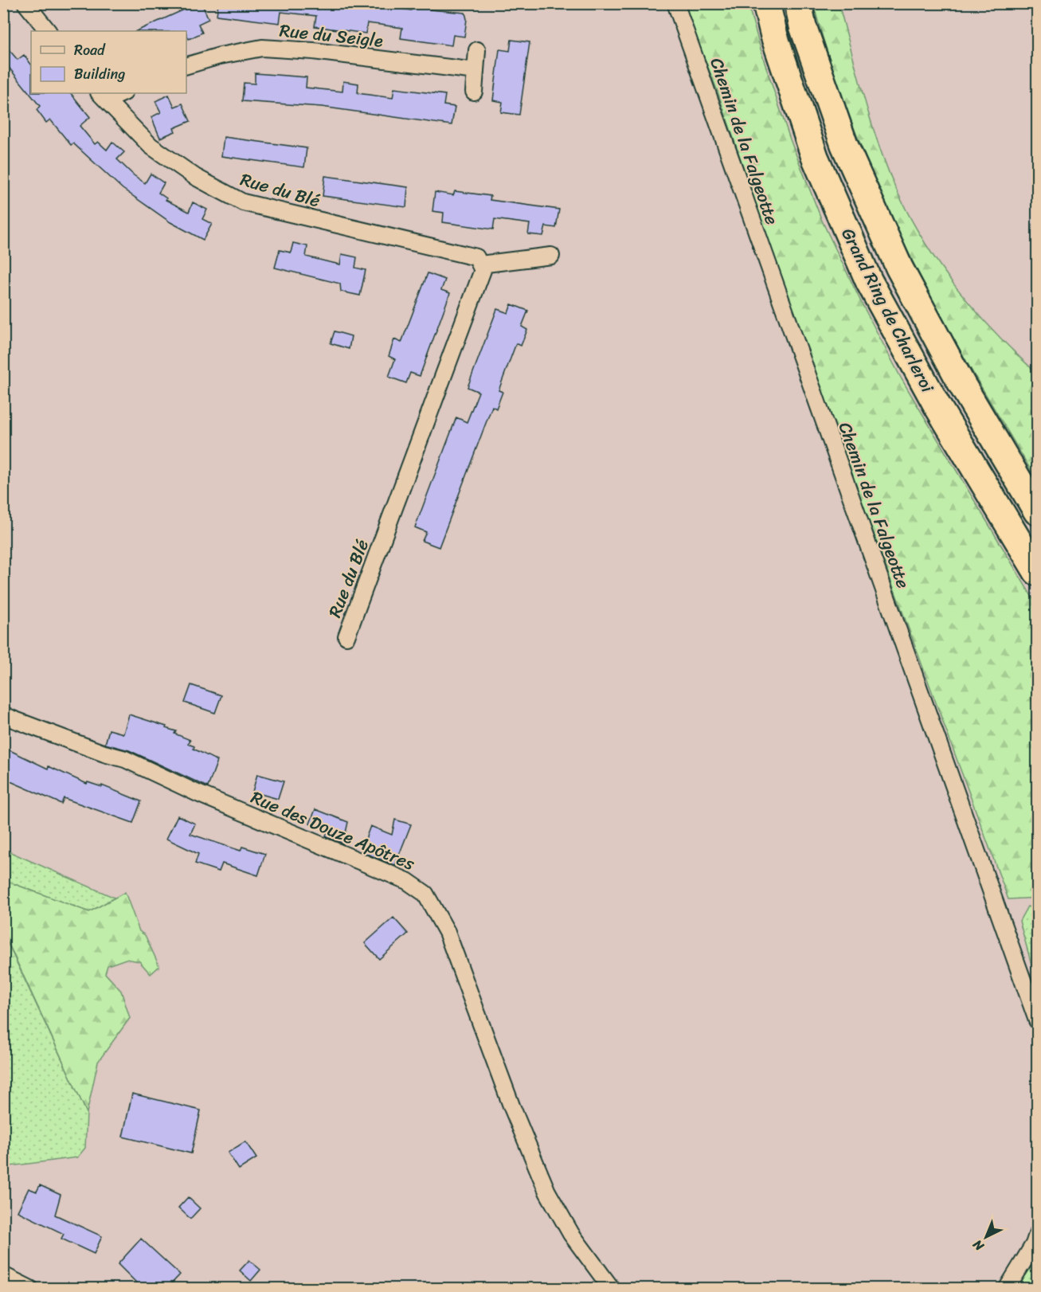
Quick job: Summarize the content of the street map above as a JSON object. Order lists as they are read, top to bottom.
{
  "streets": {
    "highway": ["Grand Ring de Charleroi"],
    "street": [
      "Rue du Seigle",
      "Chemin de la Falgeotte",
      "Rue du Blé",
      "Rue des Douze Apôtres"
    ]
  },
  "legend": ["Road", "Building"],
  "north": "bottom left"
}
